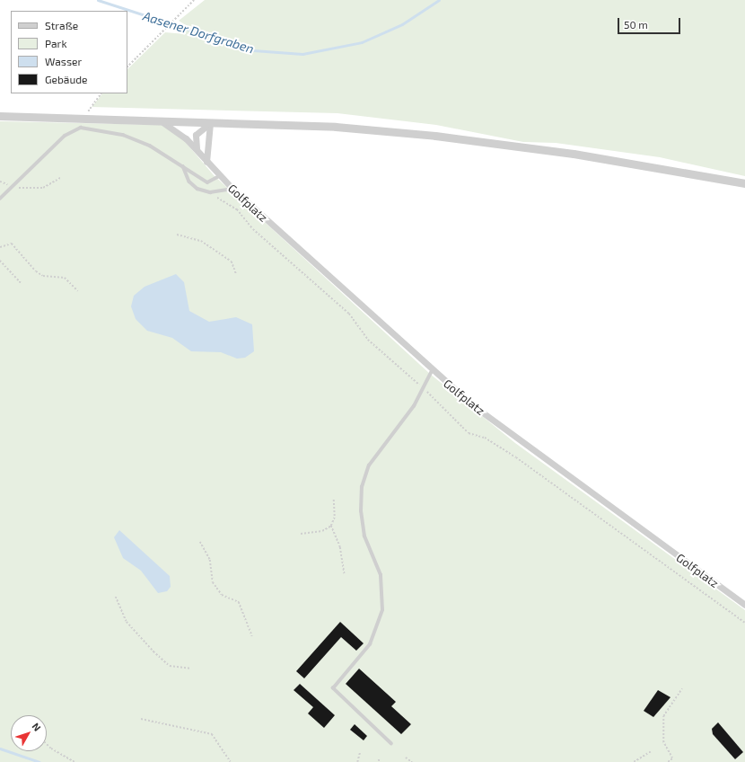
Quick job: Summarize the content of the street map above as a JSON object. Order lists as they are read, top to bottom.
{
  "streets": {
    "street": ["Golfplatz"]
  },
  "water": ["Aasener Dorfgraben"],
  "legend": [
    "Straße",
    "Park",
    "Wasser",
    "Gebäude"
  ],
  "scale_bar": "50 m",
  "north": "top right"
}
